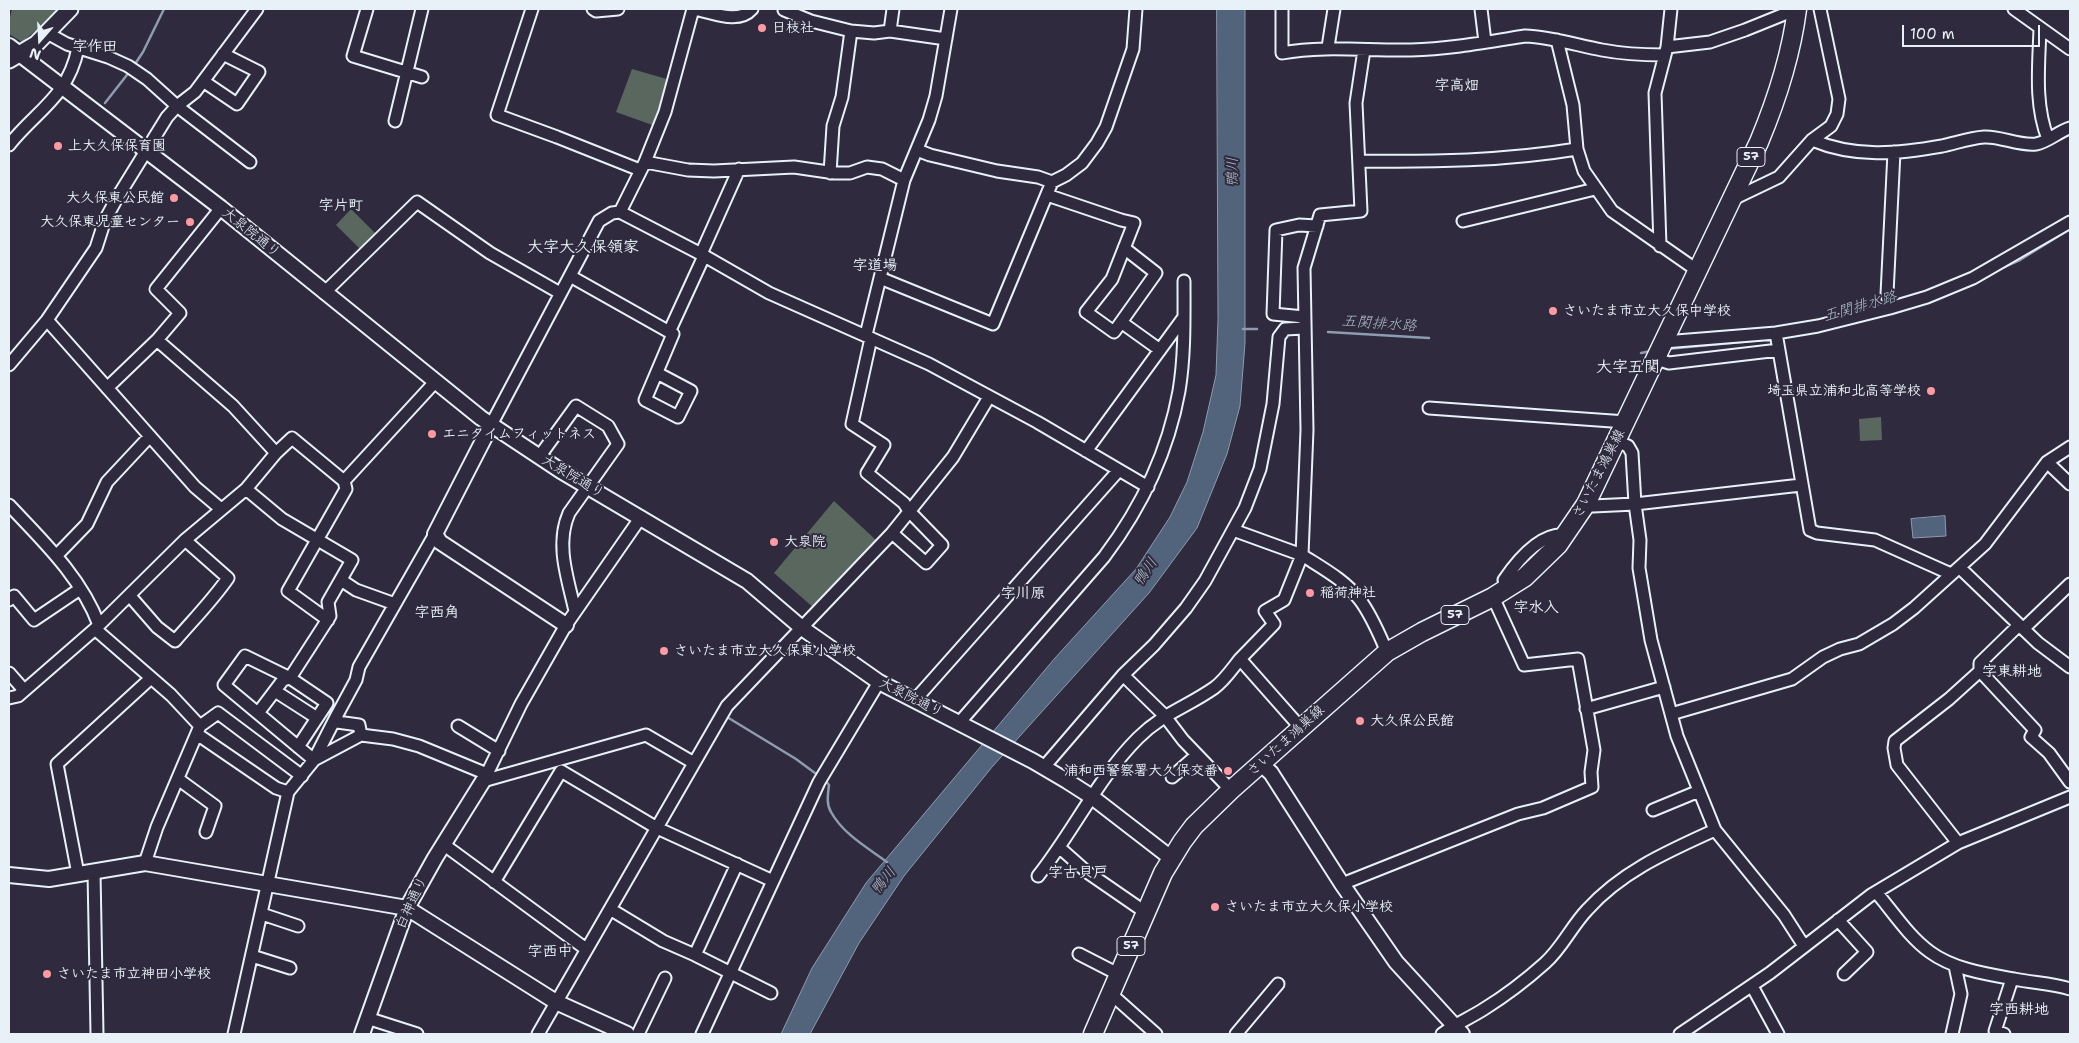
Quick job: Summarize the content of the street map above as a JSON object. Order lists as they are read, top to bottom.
{
  "streets": {
    "main road": ["57", "さいたま鴻巣線"],
    "street": ["大泉院通り", "白神通り"]
  },
  "crossings": [
    ["大泉院通り", "さいたま鴻巣線"]
  ],
  "districts": [
    "字作田",
    "字高畑",
    "字片町",
    "大字大久保領家",
    "字道場",
    "大字五関",
    "字川原",
    "字水入",
    "字西角",
    "字東耕地",
    "字古貝戸",
    "字西中",
    "字西耕地"
  ],
  "water": ["鴨川", "五関排水路"],
  "places": [
    "日枝社",
    "上大久保保育園",
    "大久保東公民館",
    "大久保東児童センター",
    "さいたま市立大久保中学校",
    "埼玉県立浦和北高等学校",
    "エニタイムフィットネス",
    "大泉院",
    "稲荷神社",
    "さいたま市立大久保東小学校",
    "大久保公民館",
    "浦和西警察署大久保交番",
    "さいたま市立大久保小学校",
    "さいたま市立神田小学校"
  ],
  "scale_bar": "100 m",
  "north": "bottom"
}
